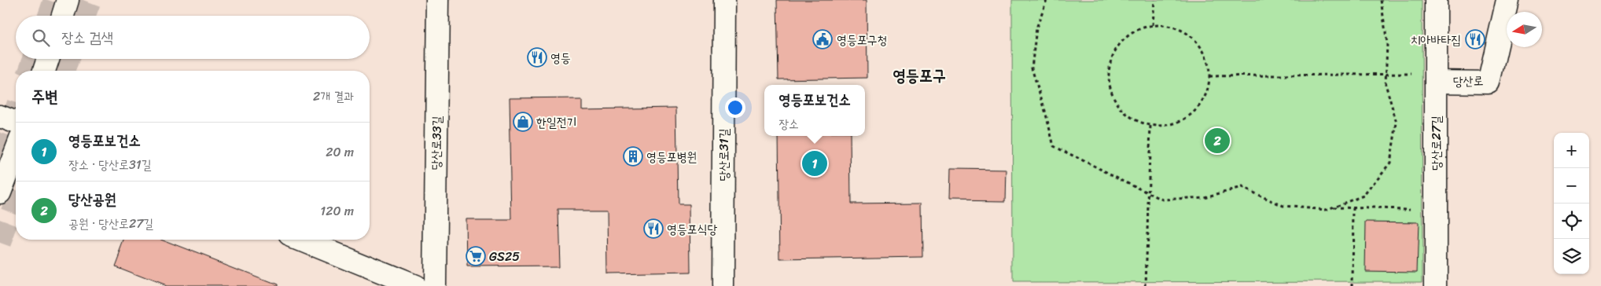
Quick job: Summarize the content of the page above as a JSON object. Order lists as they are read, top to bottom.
{
  "streets": {
    "street": [
      "당산로",
      "당산로33길",
      "당산로27길",
      "당산로31길"
    ]
  },
  "crossings": [
    ["당산로", "당산로27길"]
  ],
  "districts": ["영등포구"],
  "places": {
    "public building": ["영등포구청"],
    "restaurant": ["치아바타집", "영등", "영등포식당"],
    "shop": ["한일전기"],
    "building": ["영등포병원"],
    "supermarket": ["GS25"]
  },
  "north": "left",
  "page": {
    "search": "장소 검색",
    "heading": ["주변", "2개 결과"],
    "popup": ["영등포보건소", "장소"],
    "list": [
      {
        "mark": "1",
        "name": "영등포보건소",
        "note": "장소 · 당산로31길",
        "value": "20 m"
      },
      {
        "mark": "2",
        "name": "당산공원",
        "note": "공원 · 당산로27길",
        "value": "120 m"
      }
    ],
    "pins": ["2", "1"],
    "map_buttons": ["+", "−"]
  }
}
